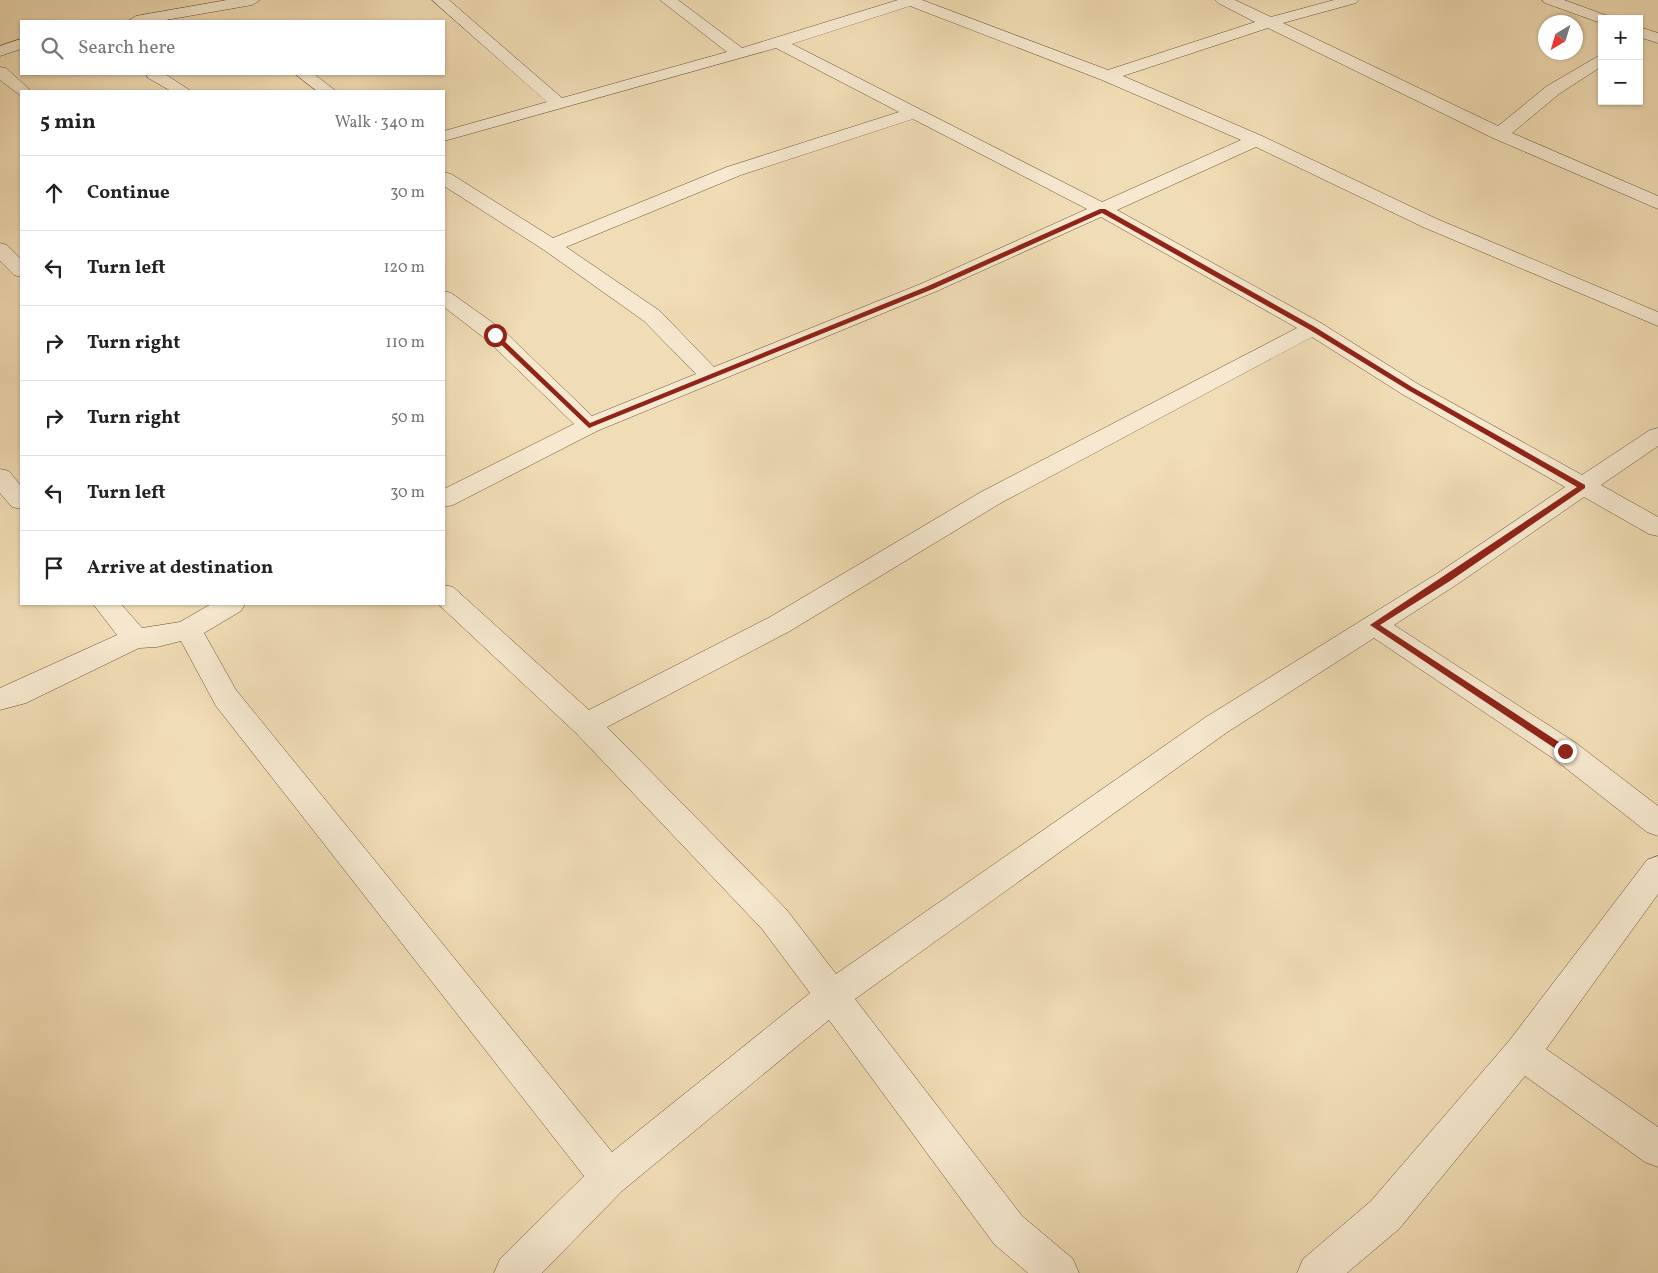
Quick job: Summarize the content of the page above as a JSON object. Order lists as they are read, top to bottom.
{
  "north": "bottom left",
  "page": {
    "map_buttons": ["+", "−"],
    "search": "Search here",
    "heading": ["5 min", "Walk · 340 m"],
    "list": [
      ["Continue", "30 m"],
      ["Turn left", "120 m"],
      ["Turn right", "110 m"],
      ["Turn right", "50 m"],
      ["Turn left", "30 m"],
      "Arrive at destination"
    ]
  }
}
